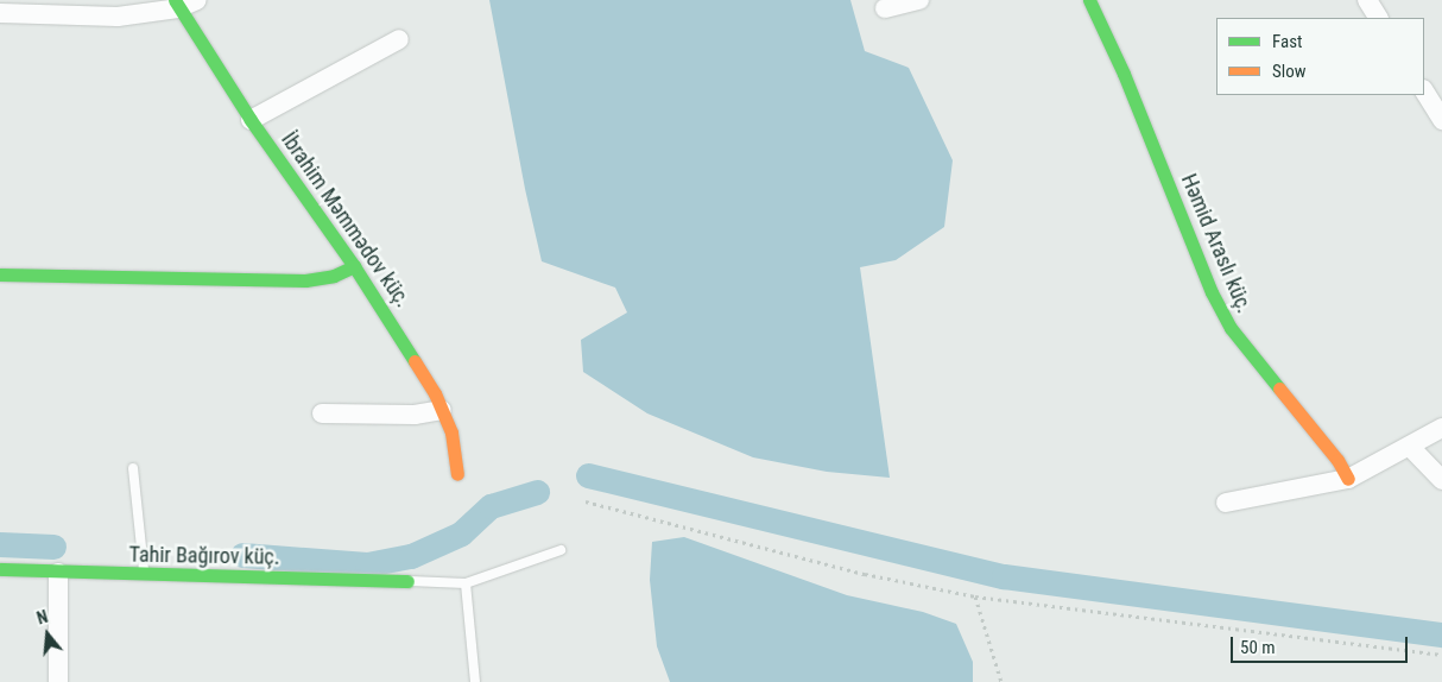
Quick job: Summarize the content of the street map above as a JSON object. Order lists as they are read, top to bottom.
{
  "streets": {
    "street": ["İbrahim Məmmədov küç.", "Həmid Araslı küç.", "Tahir Bağırov küç."]
  },
  "legend": ["Fast", "Slow"],
  "scale_bar": "50 m",
  "north": "top"
}
